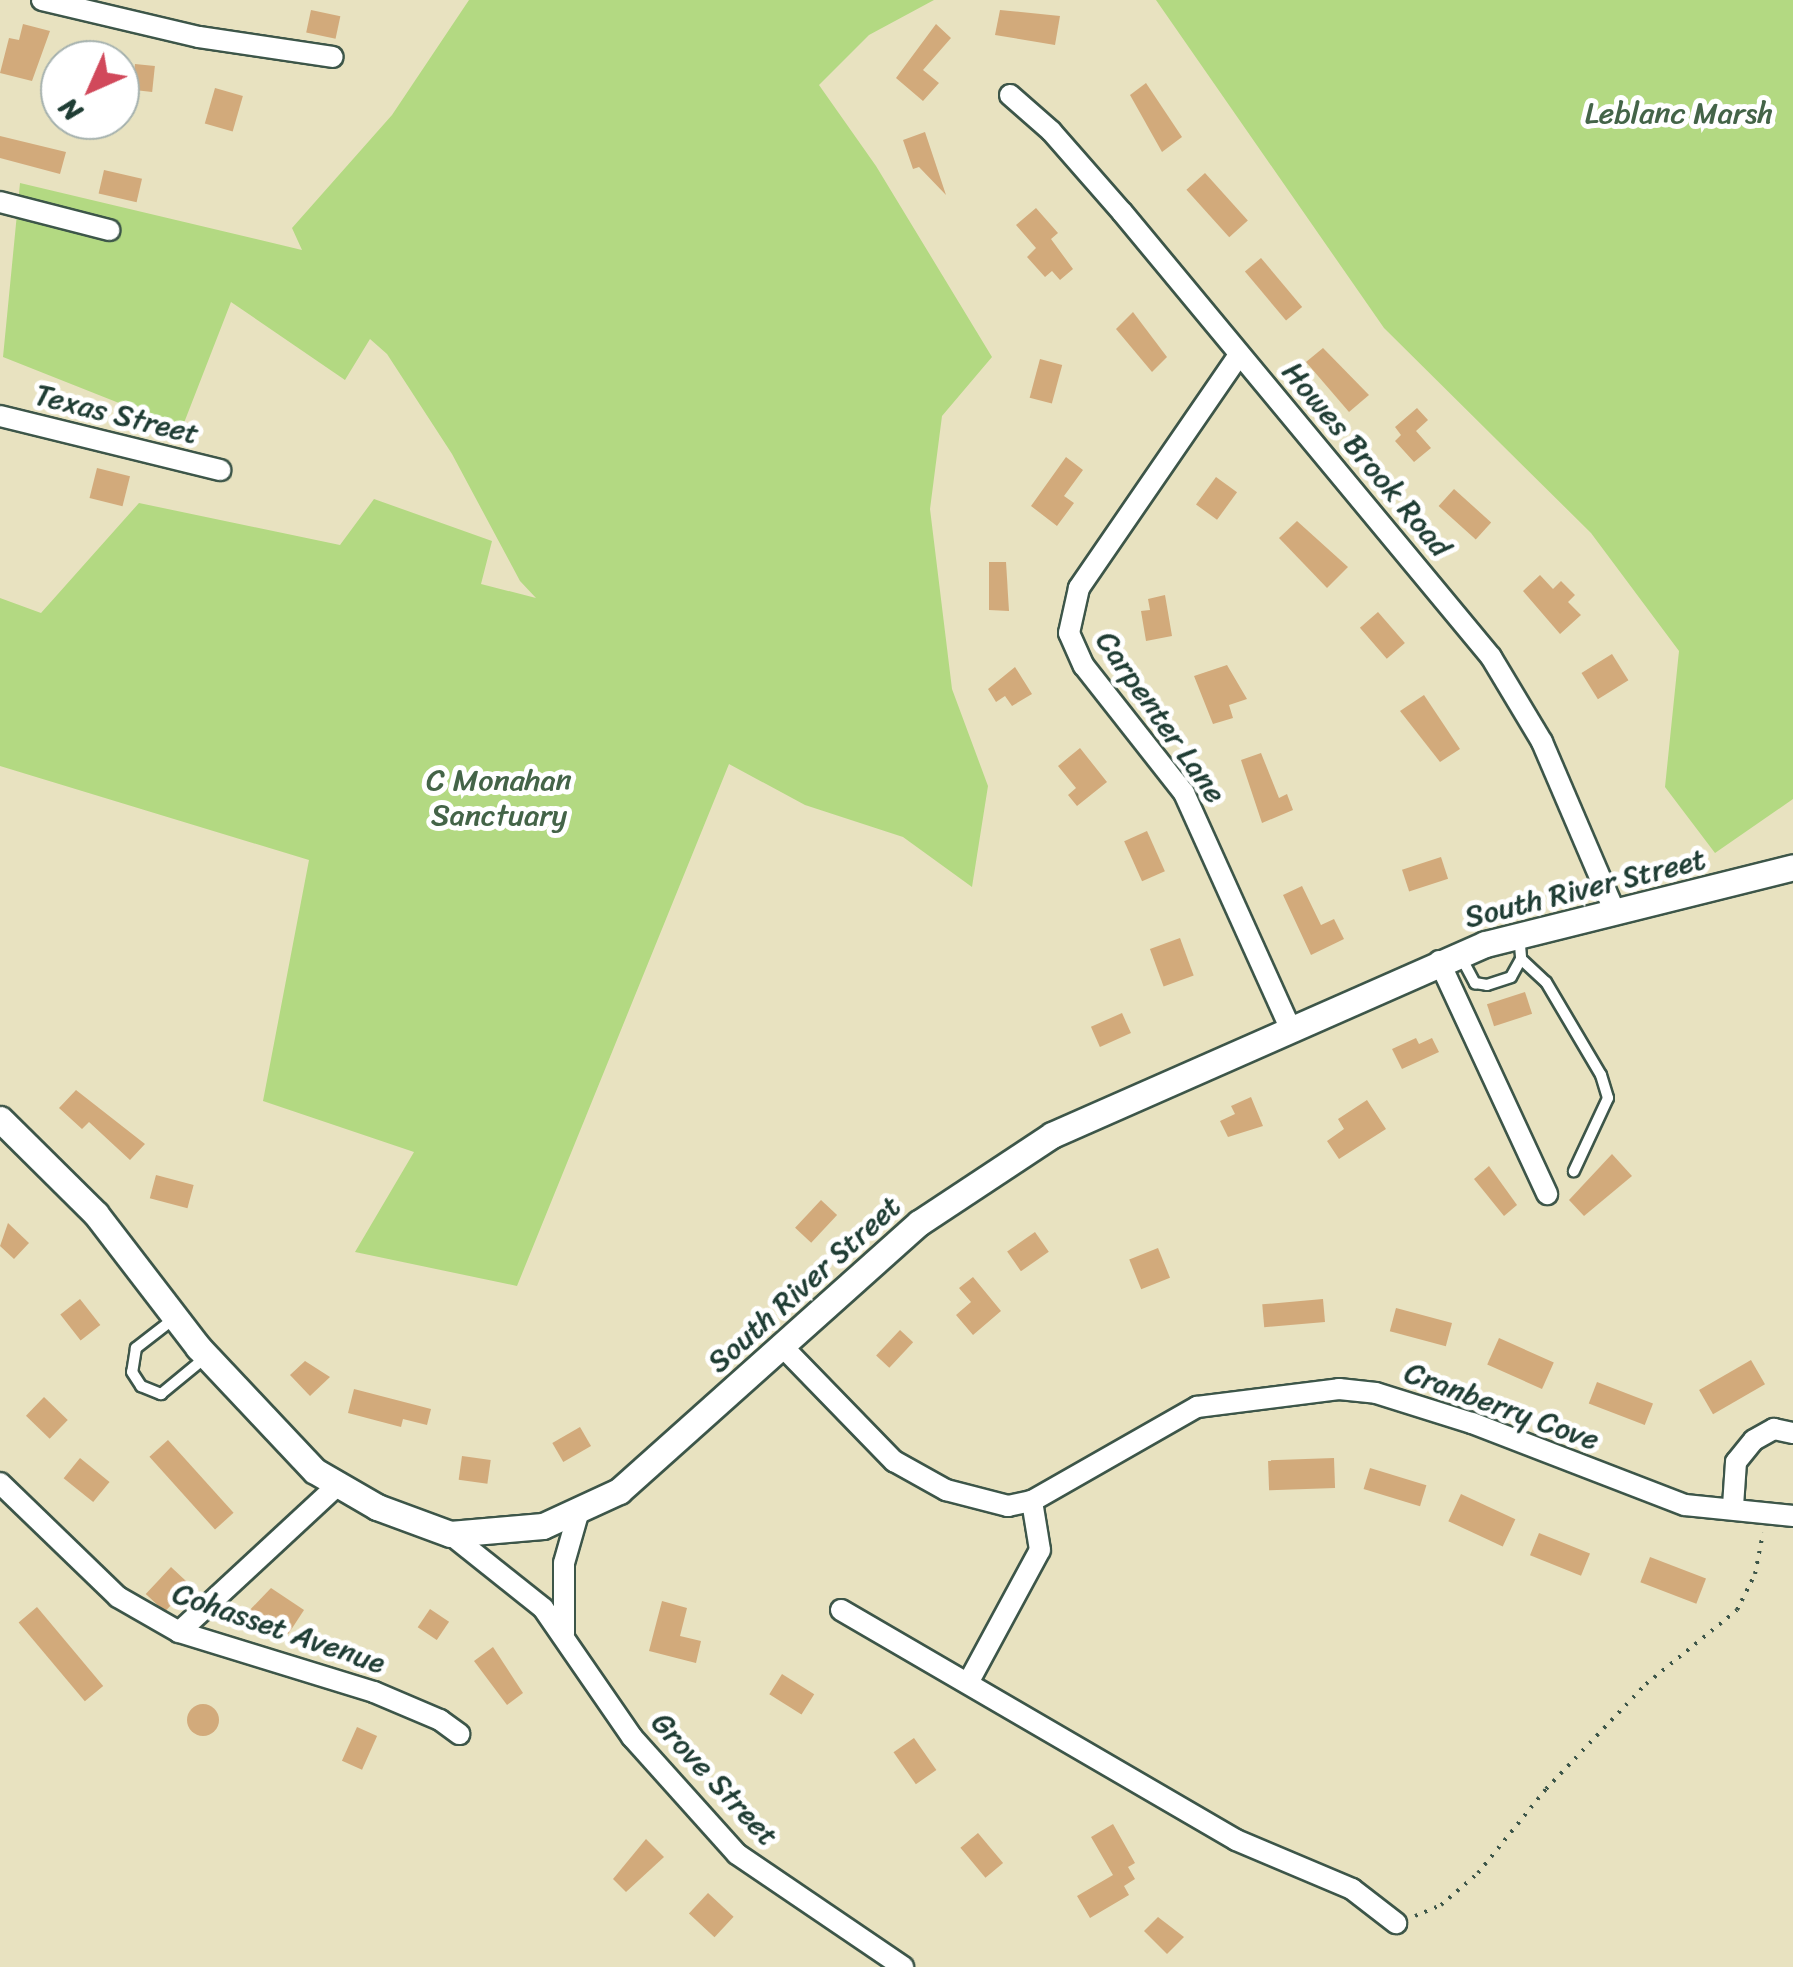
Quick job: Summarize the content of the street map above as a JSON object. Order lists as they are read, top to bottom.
{
  "streets": {
    "street": [
      "Texas Street",
      "Howes Brook Road",
      "Carpenter Lane",
      "South River Street",
      "Cranberry Cove",
      "Cohasset Avenue",
      "Grove Street"
    ]
  },
  "crossings": [
    ["Howes Brook Road", "Carpenter Lane"],
    ["Howes Brook Road", "South River Street"],
    ["Carpenter Lane", "South River Street"],
    ["South River Street", "Cranberry Cove"],
    ["South River Street", "Grove Street"]
  ],
  "parks": ["Leblanc Marsh", "C Monahan Sanctuary"],
  "north": "bottom left"
}
